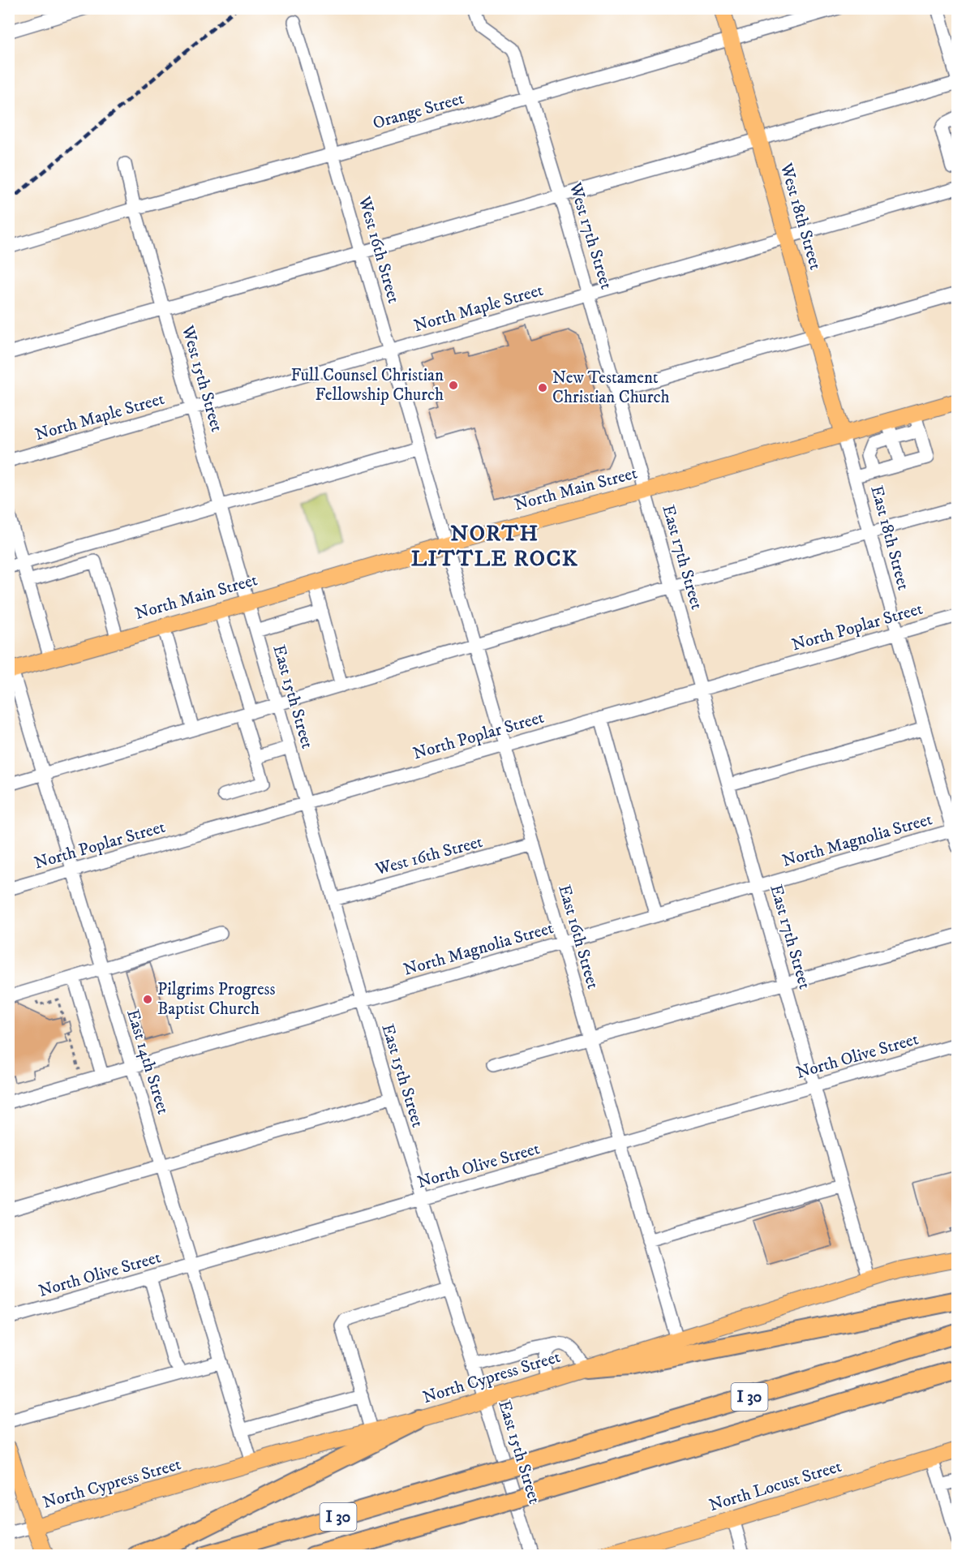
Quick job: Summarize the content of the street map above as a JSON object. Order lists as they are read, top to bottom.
{
  "streets": {
    "highway": ["I 30"],
    "main road": [
      "West 18th Street",
      "North Main Street",
      "North Cypress Street",
      "North Locust Street"
    ],
    "street": [
      "Orange Street",
      "West 17th Street",
      "West 16th Street",
      "North Maple Street",
      "West 15th Street",
      "East 18th Street",
      "East 17th Street",
      "North Poplar Street",
      "East 15th Street",
      "North Magnolia Street",
      "East 16th Street",
      "North Olive Street",
      "East 14th Street"
    ]
  },
  "crossings": [
    ["Orange Street", "West 18th Street"],
    ["Orange Street", "West 17th Street"],
    ["Orange Street", "West 16th Street"],
    ["Orange Street", "West 15th Street"],
    ["West 18th Street", "North Maple Street"],
    ["West 18th Street", "North Main Street"],
    ["West 18th Street", "East 18th Street"],
    ["West 17th Street", "North Maple Street"],
    ["West 17th Street", "North Main Street"],
    ["West 17th Street", "East 17th Street"],
    ["West 16th Street", "North Maple Street"],
    ["West 16th Street", "North Main Street"],
    ["West 16th Street", "East 15th Street"],
    ["West 16th Street", "East 16th Street"],
    ["North Maple Street", "West 15th Street"],
    ["West 15th Street", "North Main Street"],
    ["West 15th Street", "East 15th Street"],
    ["North Main Street", "East 18th Street"],
    ["North Main Street", "East 17th Street"],
    ["North Main Street", "East 15th Street"],
    ["North Main Street", "East 16th Street"],
    ["North Main Street", "East 14th Street"],
    ["East 18th Street", "North Poplar Street"],
    ["East 18th Street", "North Magnolia Street"],
    ["East 17th Street", "North Poplar Street"],
    ["East 17th Street", "North Magnolia Street"],
    ["East 17th Street", "North Olive Street"],
    ["East 17th Street", "North Cypress Street"],
    ["North Poplar Street", "East 15th Street"],
    ["North Poplar Street", "East 16th Street"],
    ["North Poplar Street", "East 14th Street"],
    ["East 15th Street", "North Magnolia Street"],
    ["East 15th Street", "North Olive Street"],
    ["East 15th Street", "North Cypress Street"],
    ["North Magnolia Street", "East 16th Street"],
    ["North Magnolia Street", "East 14th Street"],
    ["East 16th Street", "North Olive Street"],
    ["East 16th Street", "North Cypress Street"],
    ["North Olive Street", "East 14th Street"],
    ["East 14th Street", "North Cypress Street"]
  ],
  "districts": ["NORTH LITTLE ROCK"],
  "places": ["Full Counsel Christian Fellowship Church", "New Testament Christian Church", "Pilgrims Progress Baptist Church"]
}
